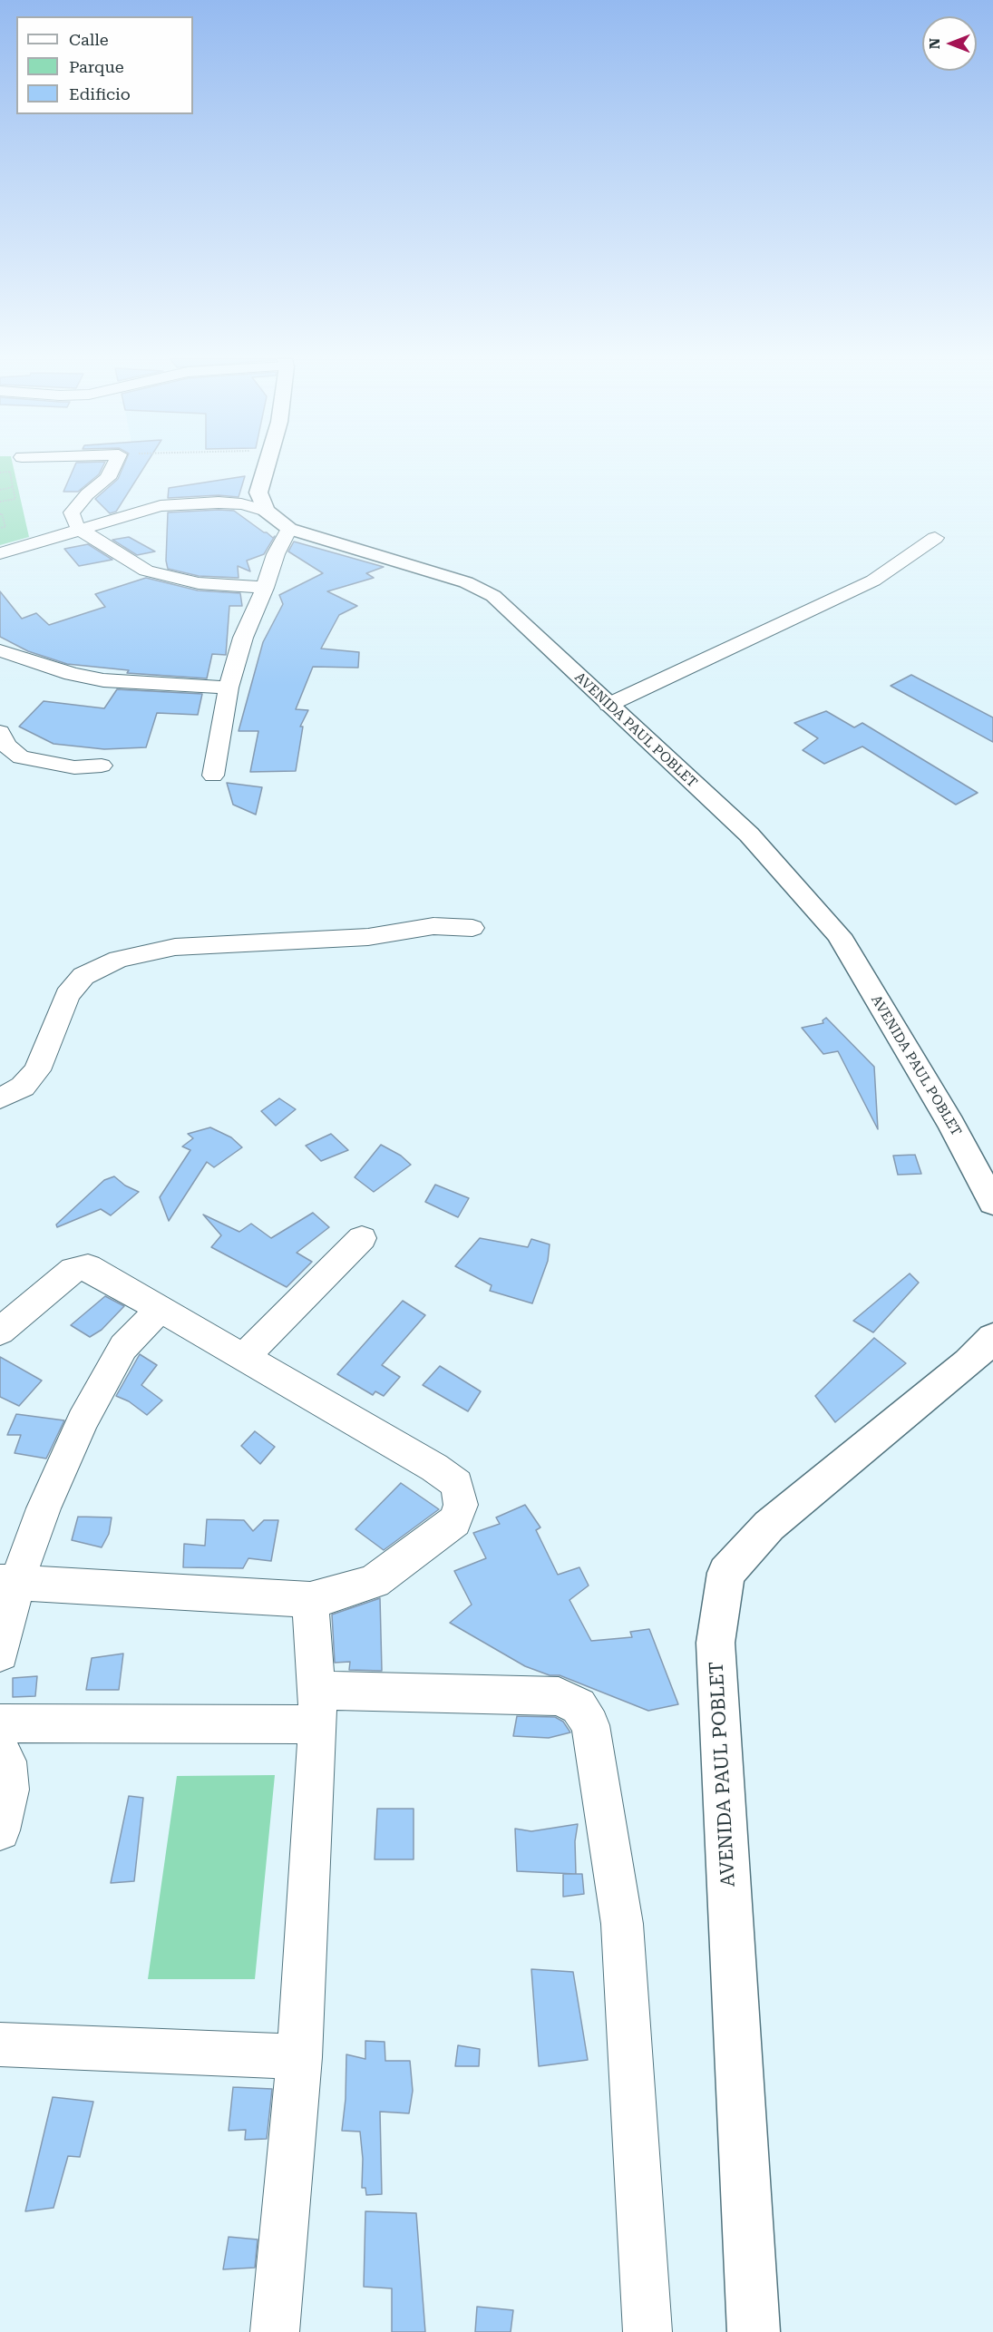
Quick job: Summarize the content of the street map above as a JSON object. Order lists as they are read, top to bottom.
{
  "streets": {
    "main road": ["AVENIDA PAUL POBLET"]
  },
  "legend": ["Calle", "Parque", "Edificio"],
  "north": "left"
}
